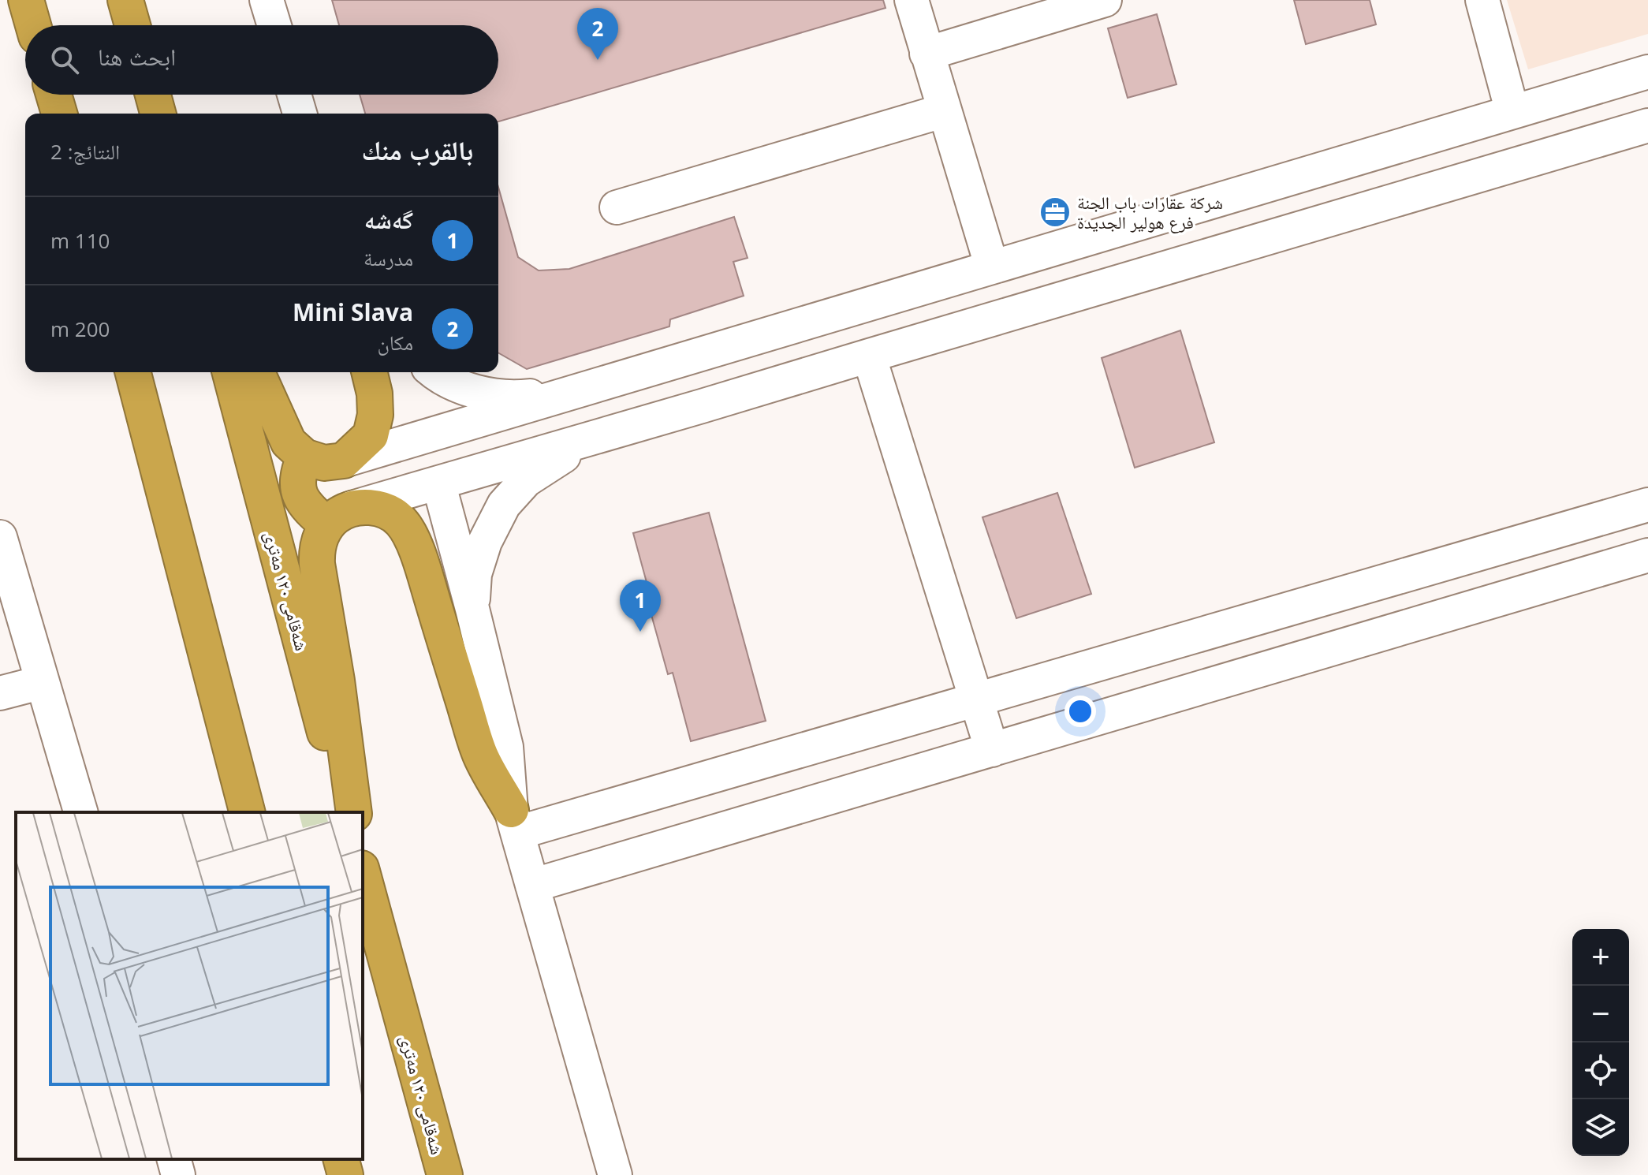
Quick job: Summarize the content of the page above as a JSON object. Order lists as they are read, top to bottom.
{
  "streets": {
    "highway": ["شەقامی ١٢٠ مەتری"]
  },
  "places": {
    "office": ["شرکة عقارات باب الجنة فرع هولیر الجدیدة"]
  },
  "page": {
    "pins": ["2", "1"],
    "search": "ابحث هنا",
    "heading": ["بالقرب منك", "النتائج: 2"],
    "list": [
      {
        "mark": "1",
        "name": "گەشە",
        "note": "مدرسة",
        "value": "110 m"
      },
      {
        "mark": "2",
        "name": "Mini Slava",
        "note": "مكان",
        "value": "200 m"
      }
    ],
    "map_buttons": ["+", "−"]
  }
}
